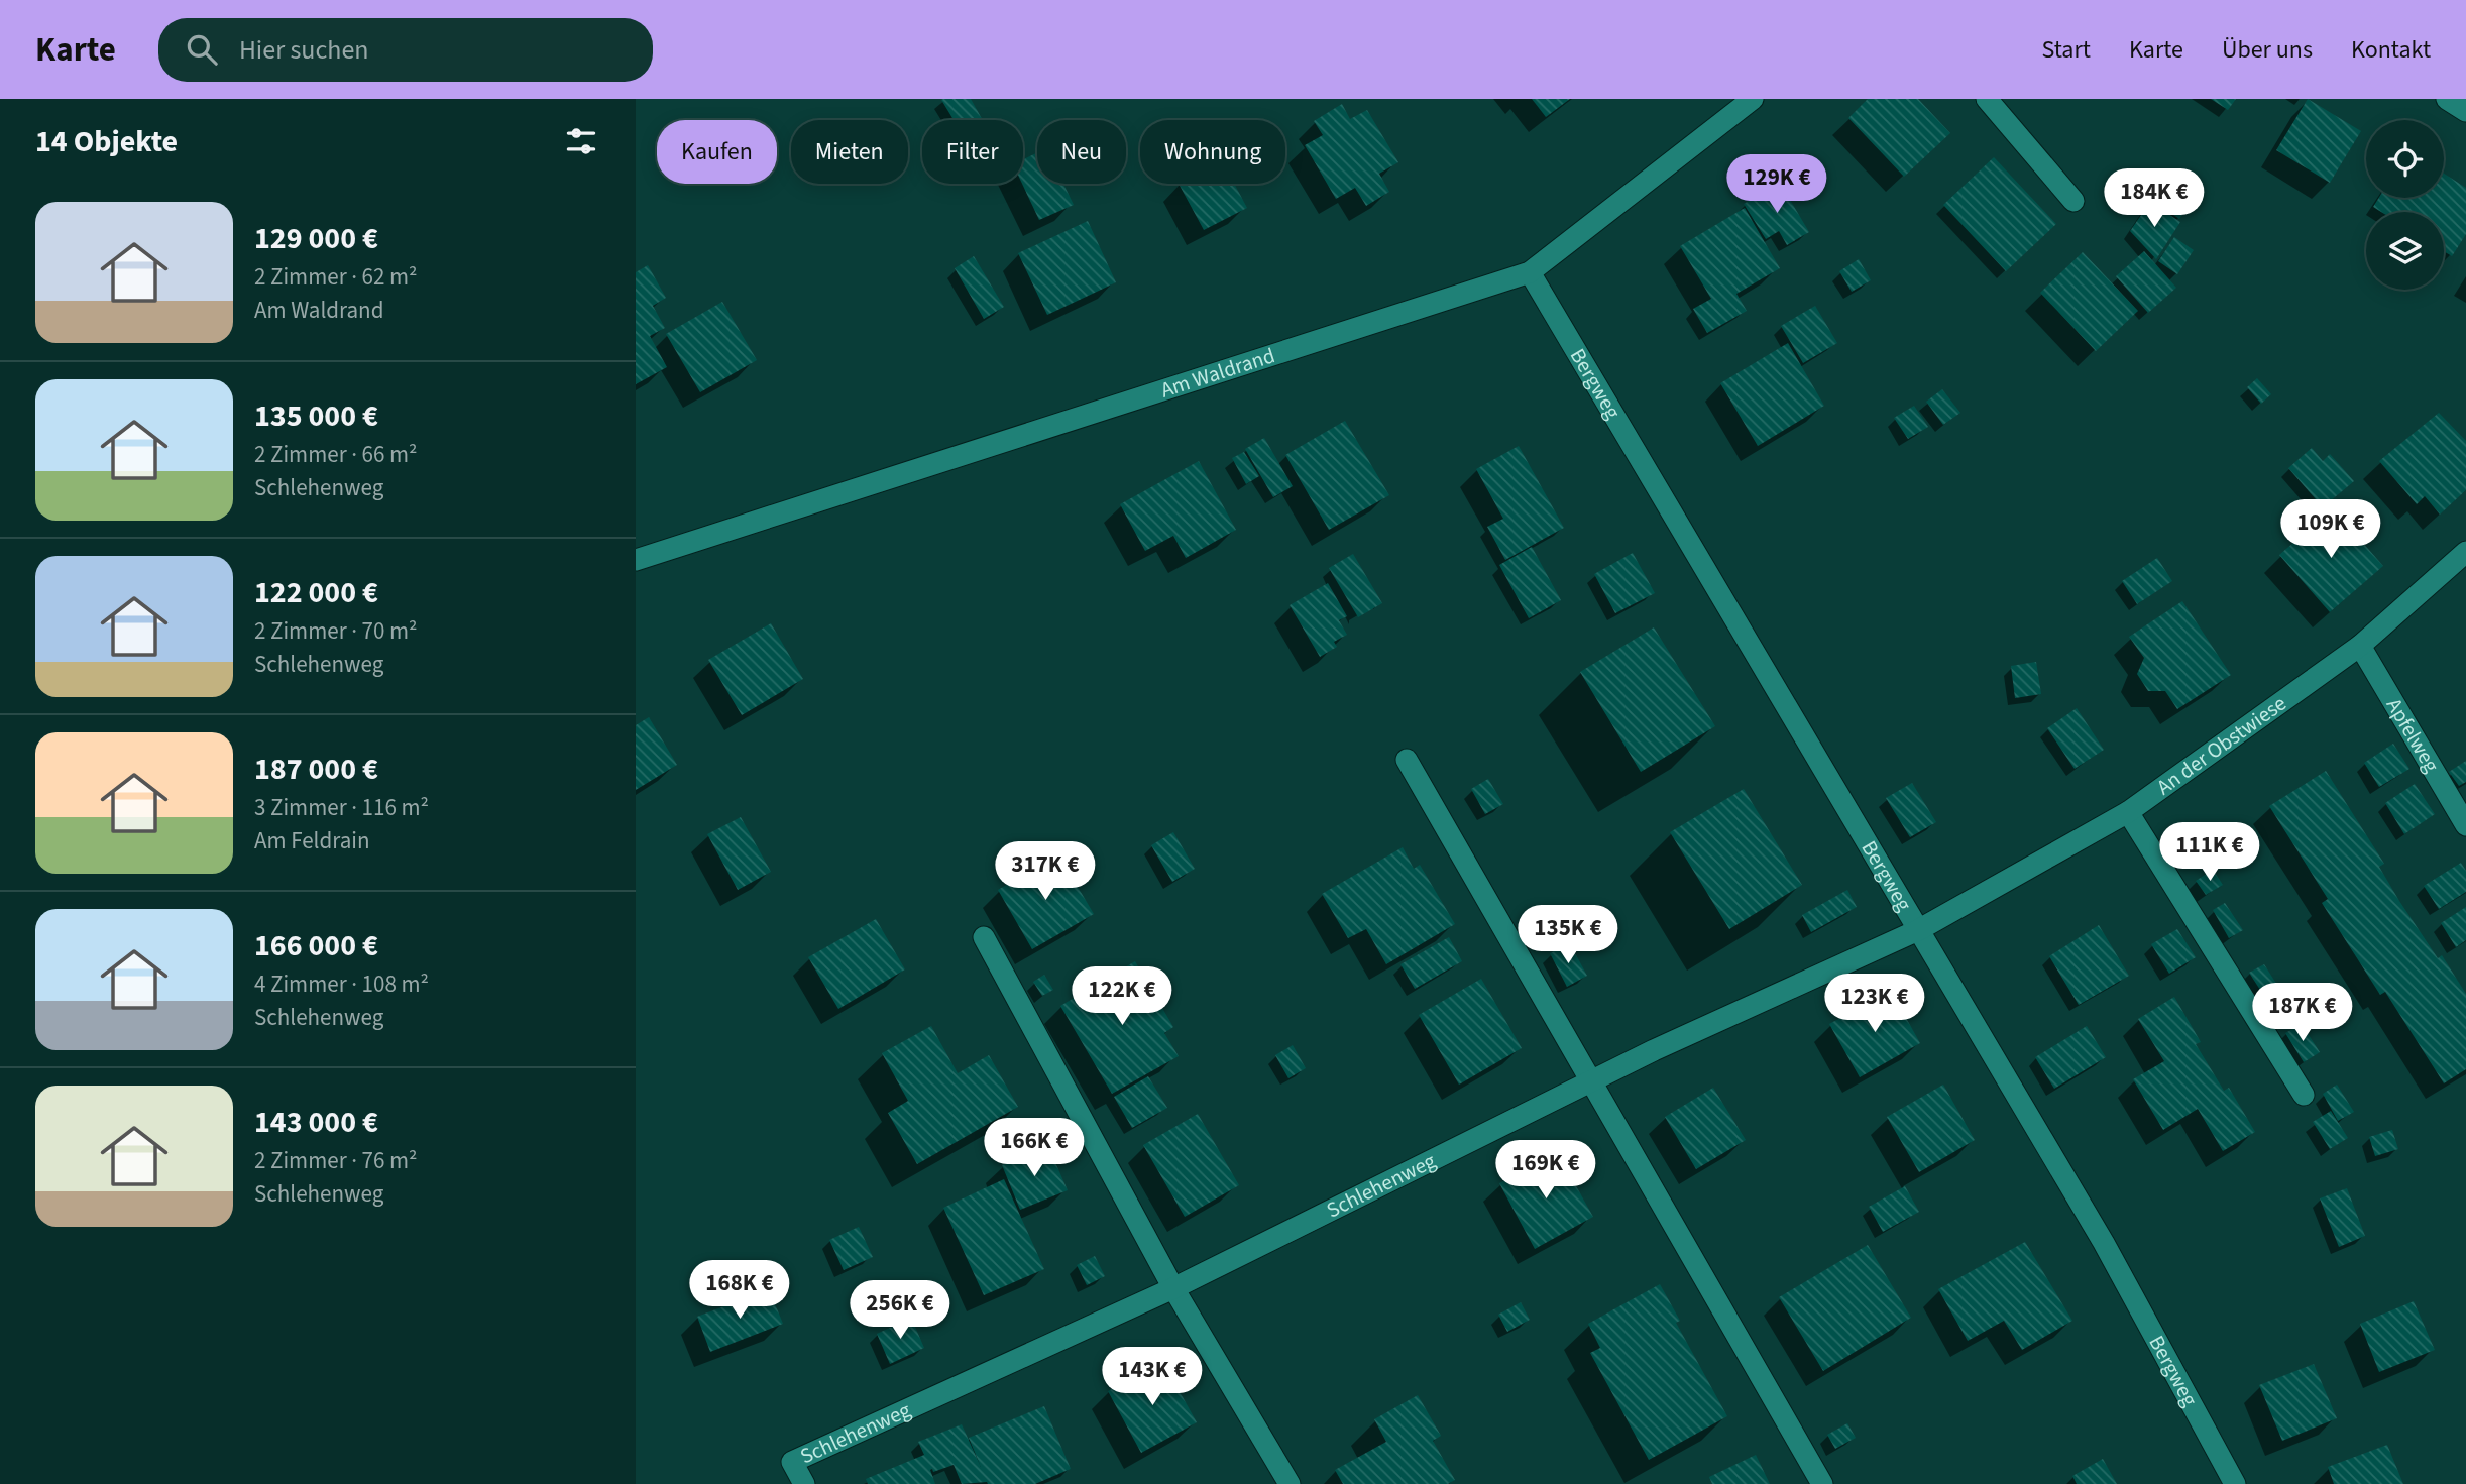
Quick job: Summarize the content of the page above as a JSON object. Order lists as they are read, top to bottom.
{
  "streets": {
    "street": [
      "Am Waldrand",
      "Bergweg",
      "Apfelweg",
      "An der Obstwiese",
      "Schlehenweg"
    ]
  },
  "crossings": [
    ["Am Waldrand", "Bergweg"],
    ["Bergweg", "An der Obstwiese"],
    ["Bergweg", "Schlehenweg"],
    ["Apfelweg", "An der Obstwiese"],
    ["An der Obstwiese", "Schlehenweg"]
  ],
  "page": {
    "header": "Karte",
    "search": "Hier suchen",
    "nav": [
      "Start",
      "Karte",
      "Über uns",
      "Kontakt"
    ],
    "heading": "14 Objekte",
    "chip": [
      "Kaufen",
      "Mieten",
      "Filter",
      "Neu",
      "Wohnung"
    ],
    "price": [
      "129K €",
      "184K €",
      "109K €",
      "111K €",
      "317K €",
      "135K €",
      "122K €",
      "123K €",
      "187K €",
      "166K €",
      "169K €",
      "168K €",
      "256K €",
      "143K €"
    ],
    "list": [
      {
        "name": "129 000 €",
        "note": "2 Zimmer · 62 m² · Am Waldrand"
      },
      {
        "name": "135 000 €",
        "note": "2 Zimmer · 66 m² · Schlehenweg"
      },
      {
        "name": "122 000 €",
        "note": "2 Zimmer · 70 m² · Schlehenweg"
      },
      {
        "name": "187 000 €",
        "note": "3 Zimmer · 116 m² · Am Feldrain"
      },
      {
        "name": "166 000 €",
        "note": "4 Zimmer · 108 m² · Schlehenweg"
      },
      {
        "name": "143 000 €",
        "note": "2 Zimmer · 76 m² · Schlehenweg"
      }
    ]
  }
}
